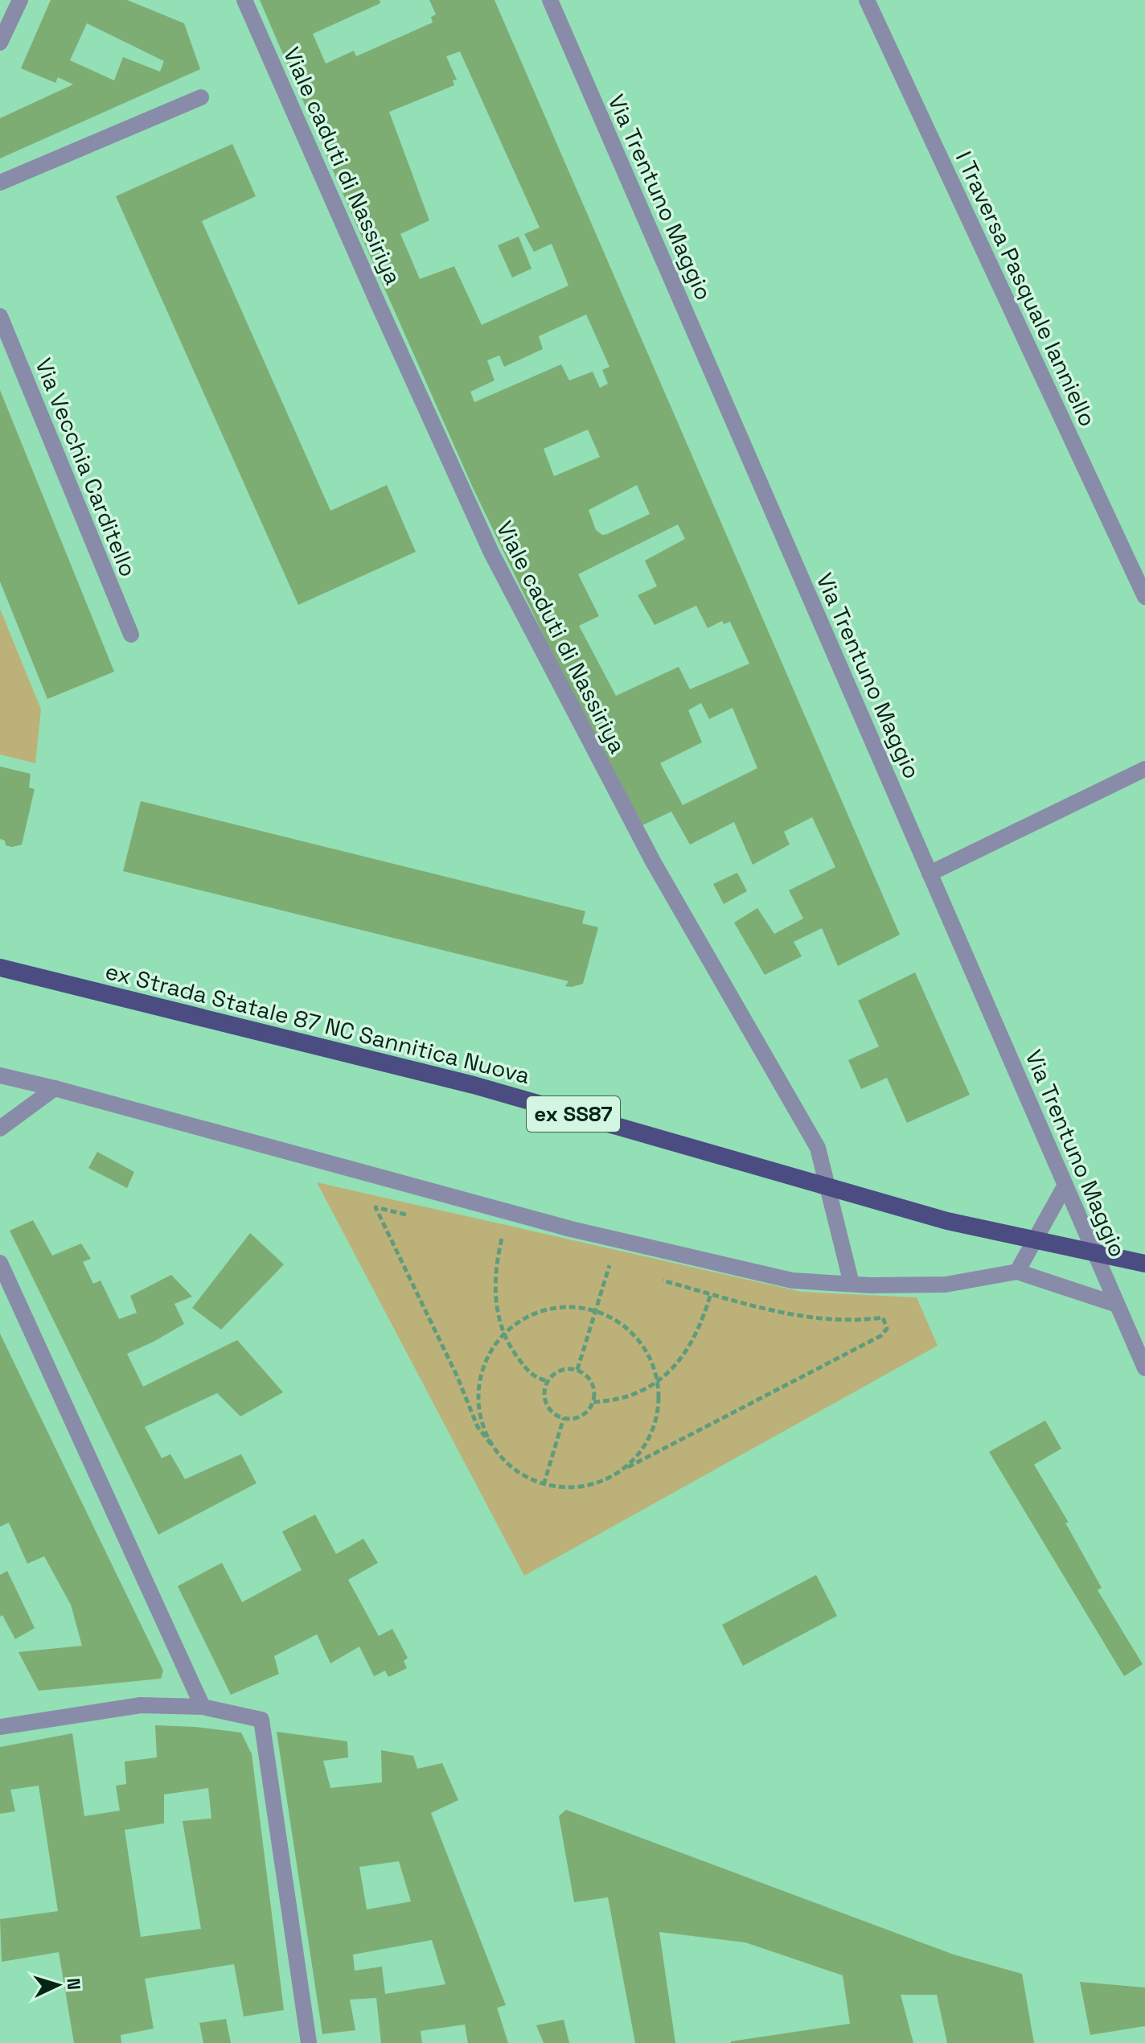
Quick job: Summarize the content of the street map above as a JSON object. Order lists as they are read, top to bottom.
{
  "streets": {
    "highway": ["ex Strada Statale 87 NC Sannitica Nuova", "ex SS87"],
    "street": [
      "Viale caduti di Nassiriya",
      "Via Trentuno Maggio",
      "I Traversa Pasquale Ianniello",
      "Via Vecchia Carditello"
    ]
  },
  "north": "right"
}
